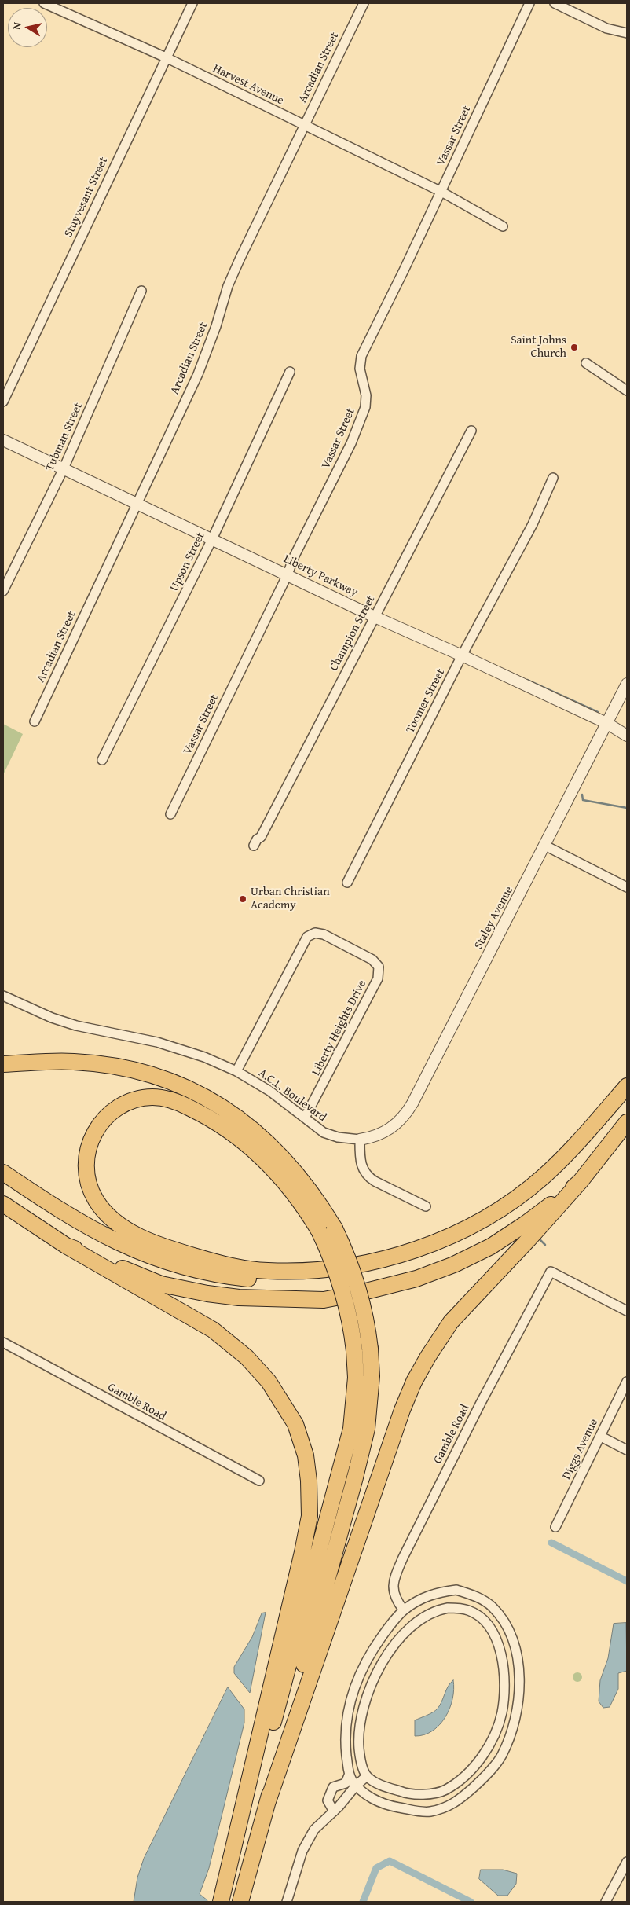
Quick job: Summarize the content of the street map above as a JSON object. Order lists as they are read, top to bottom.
{
  "streets": {
    "street": [
      "Arcadian Street",
      "Harvest Avenue",
      "Vassar Street",
      "Stuyvesant Street",
      "Tubman Street",
      "Upson Street",
      "Liberty Parkway",
      "Champion Street",
      "Toomer Street",
      "Staley Avenue",
      "Liberty Heights Drive",
      "A.C.L. Boulevard",
      "Gamble Road",
      "Diggs Avenue"
    ]
  },
  "crossings": [
    ["Arcadian Street", "Harvest Avenue"],
    ["Arcadian Street", "Liberty Parkway"],
    ["Harvest Avenue", "Vassar Street"],
    ["Harvest Avenue", "Stuyvesant Street"],
    ["Vassar Street", "Liberty Parkway"],
    ["Tubman Street", "Liberty Parkway"],
    ["Upson Street", "Liberty Parkway"],
    ["Liberty Parkway", "Champion Street"],
    ["Liberty Parkway", "Toomer Street"],
    ["Liberty Parkway", "Staley Avenue"],
    ["Staley Avenue", "A.C.L. Boulevard"],
    ["Liberty Heights Drive", "A.C.L. Boulevard"]
  ],
  "places": ["Saint Johns Church", "Urban Christian Academy"],
  "north": "left"
}
